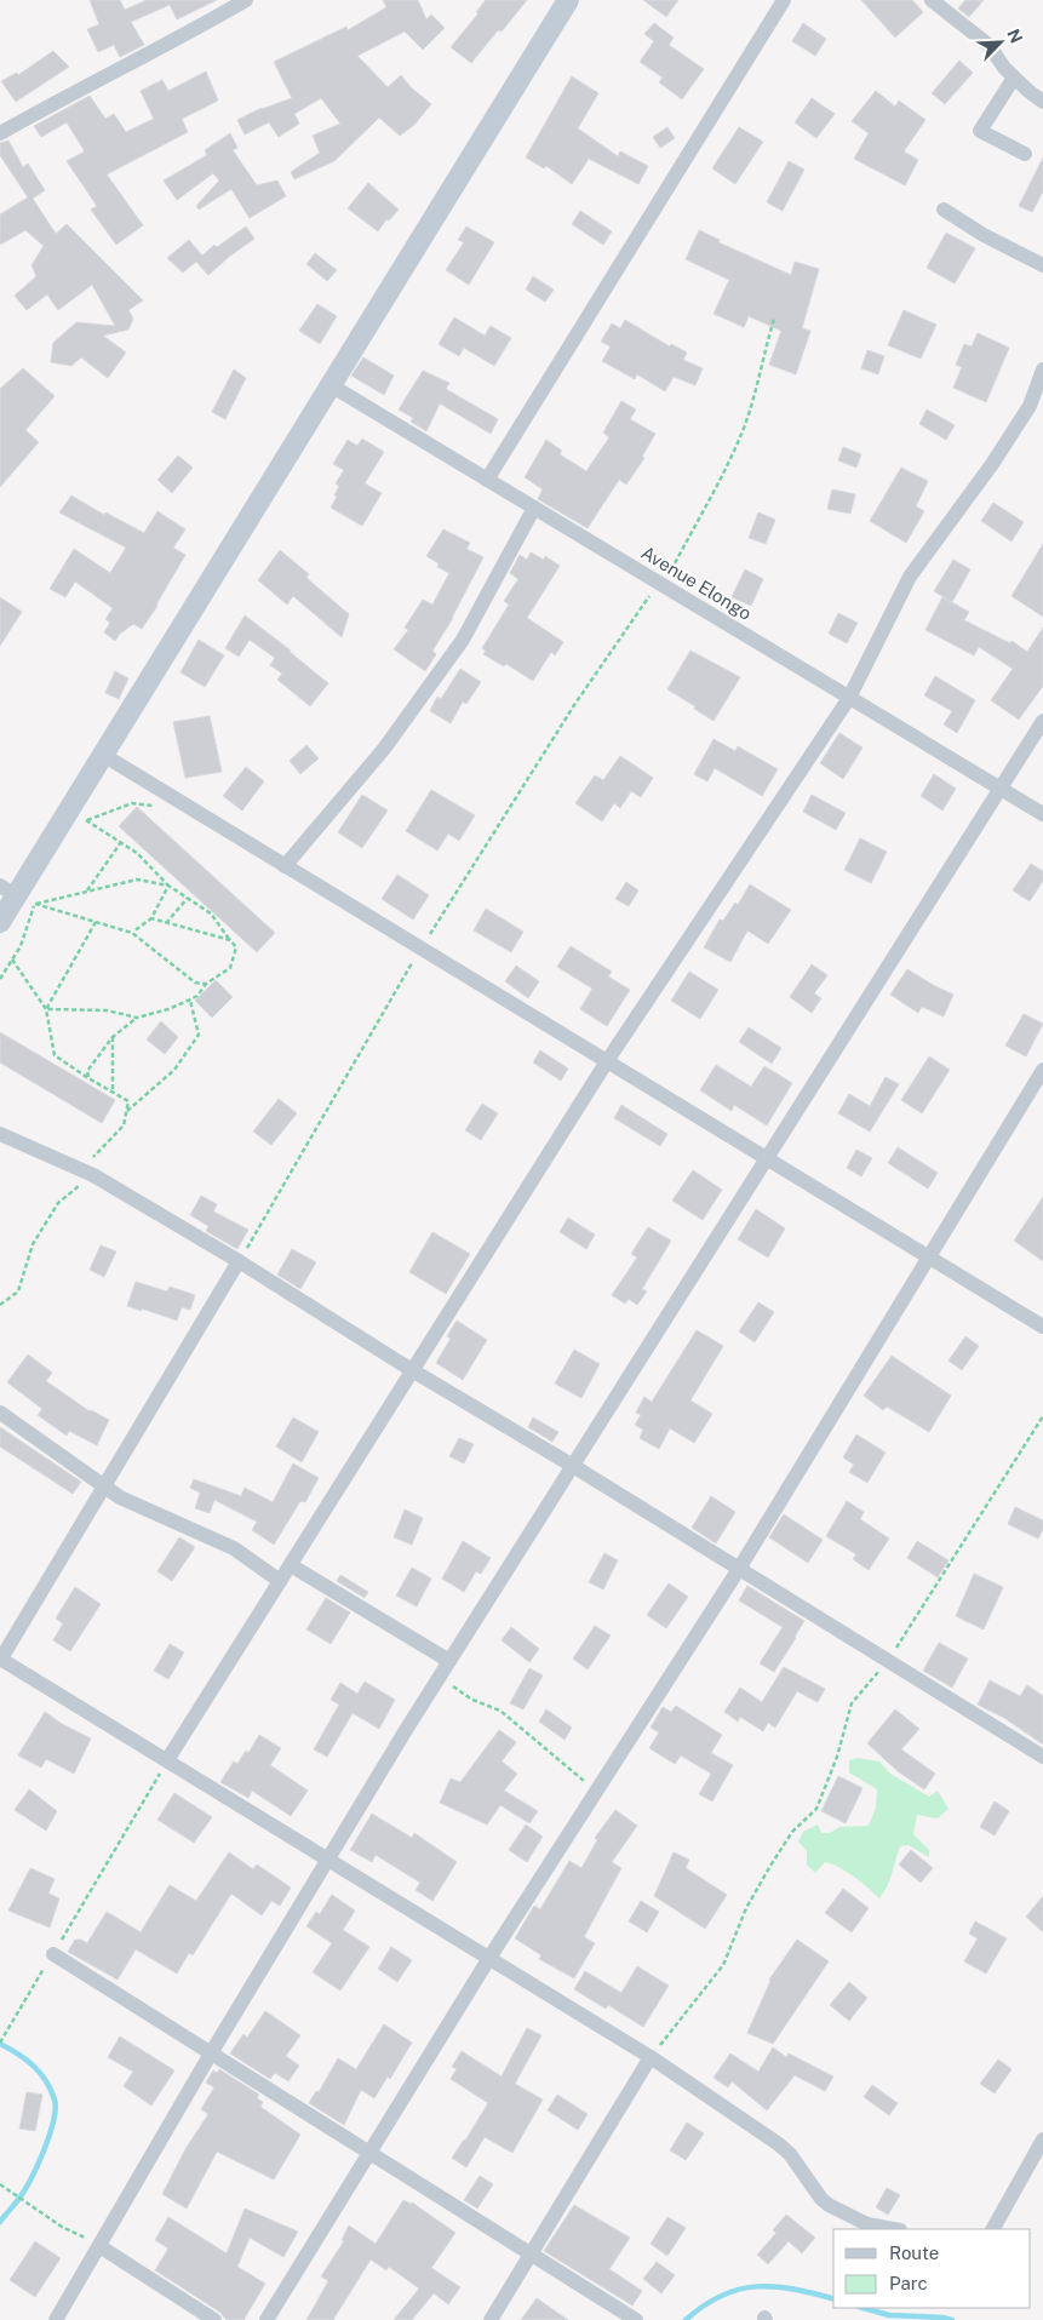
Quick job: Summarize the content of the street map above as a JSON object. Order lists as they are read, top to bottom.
{
  "streets": {
    "street": ["Avenue Elongo"]
  },
  "legend": ["Route", "Parc"],
  "north": "top right"
}
